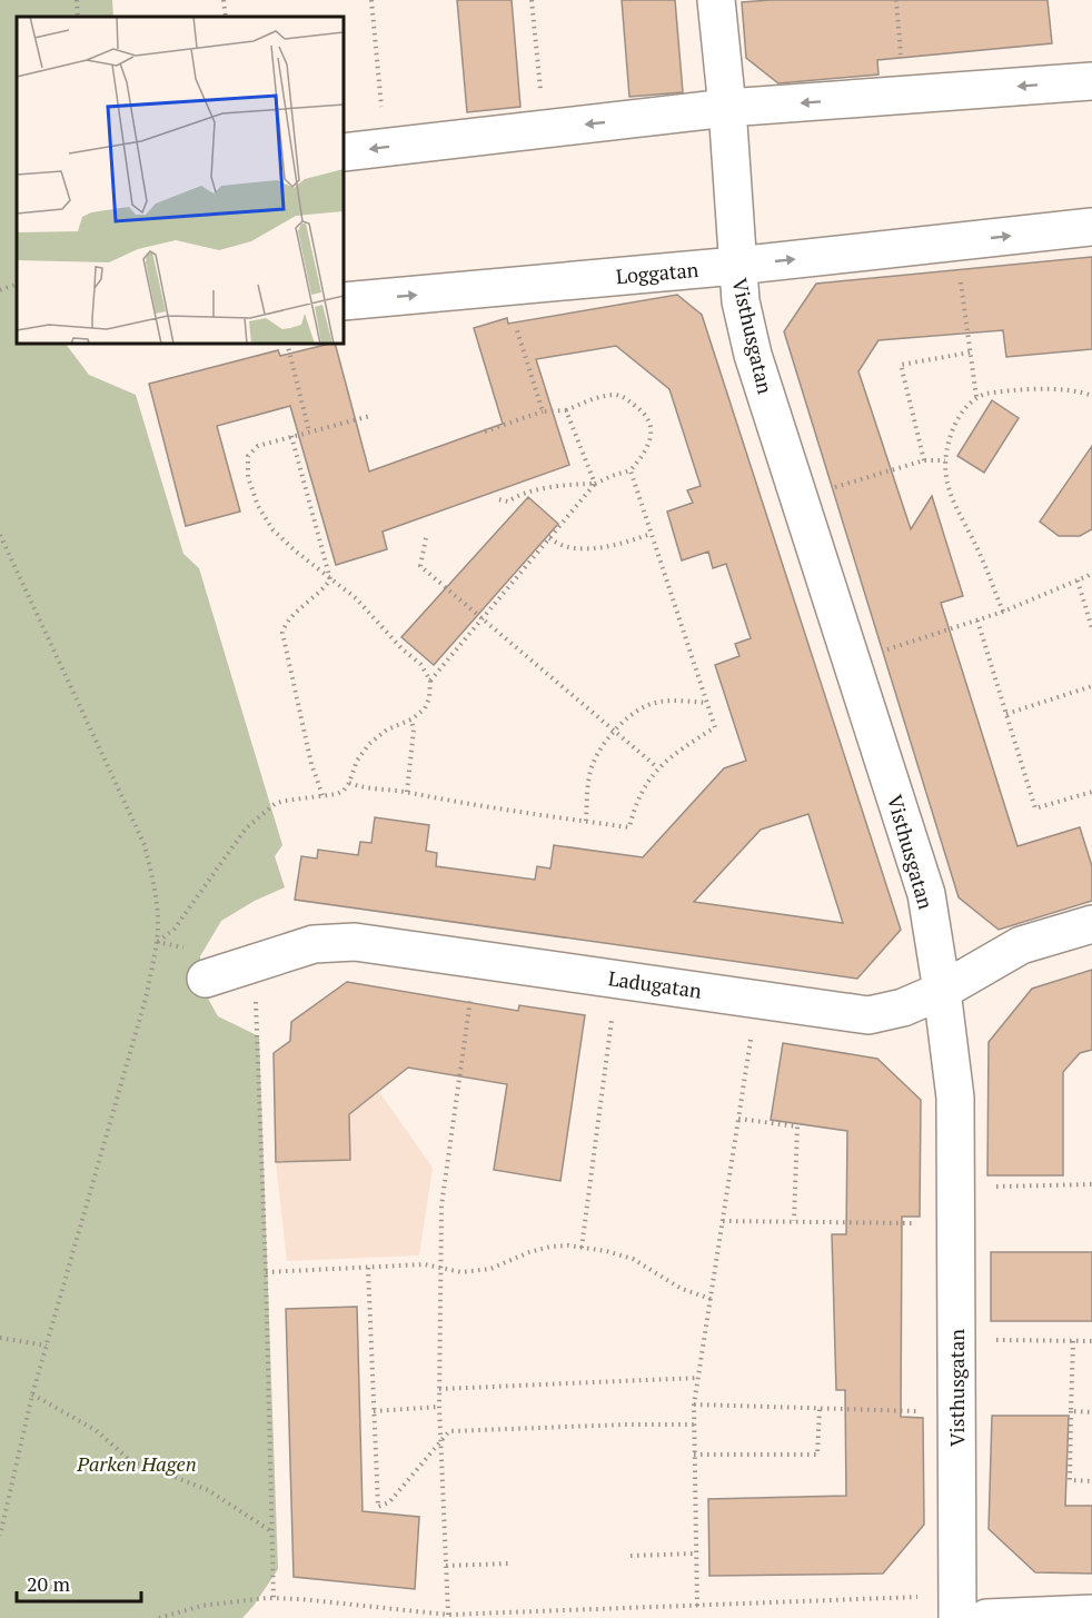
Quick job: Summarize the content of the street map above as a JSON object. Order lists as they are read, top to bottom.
{
  "streets": {
    "street": ["Loggatan", "Visthusgatan", "Ladugatan"]
  },
  "crossings": [
    ["Loggatan", "Visthusgatan"],
    ["Visthusgatan", "Ladugatan"]
  ],
  "parks": ["Parken Hagen"],
  "scale_bar": "20 m"
}
